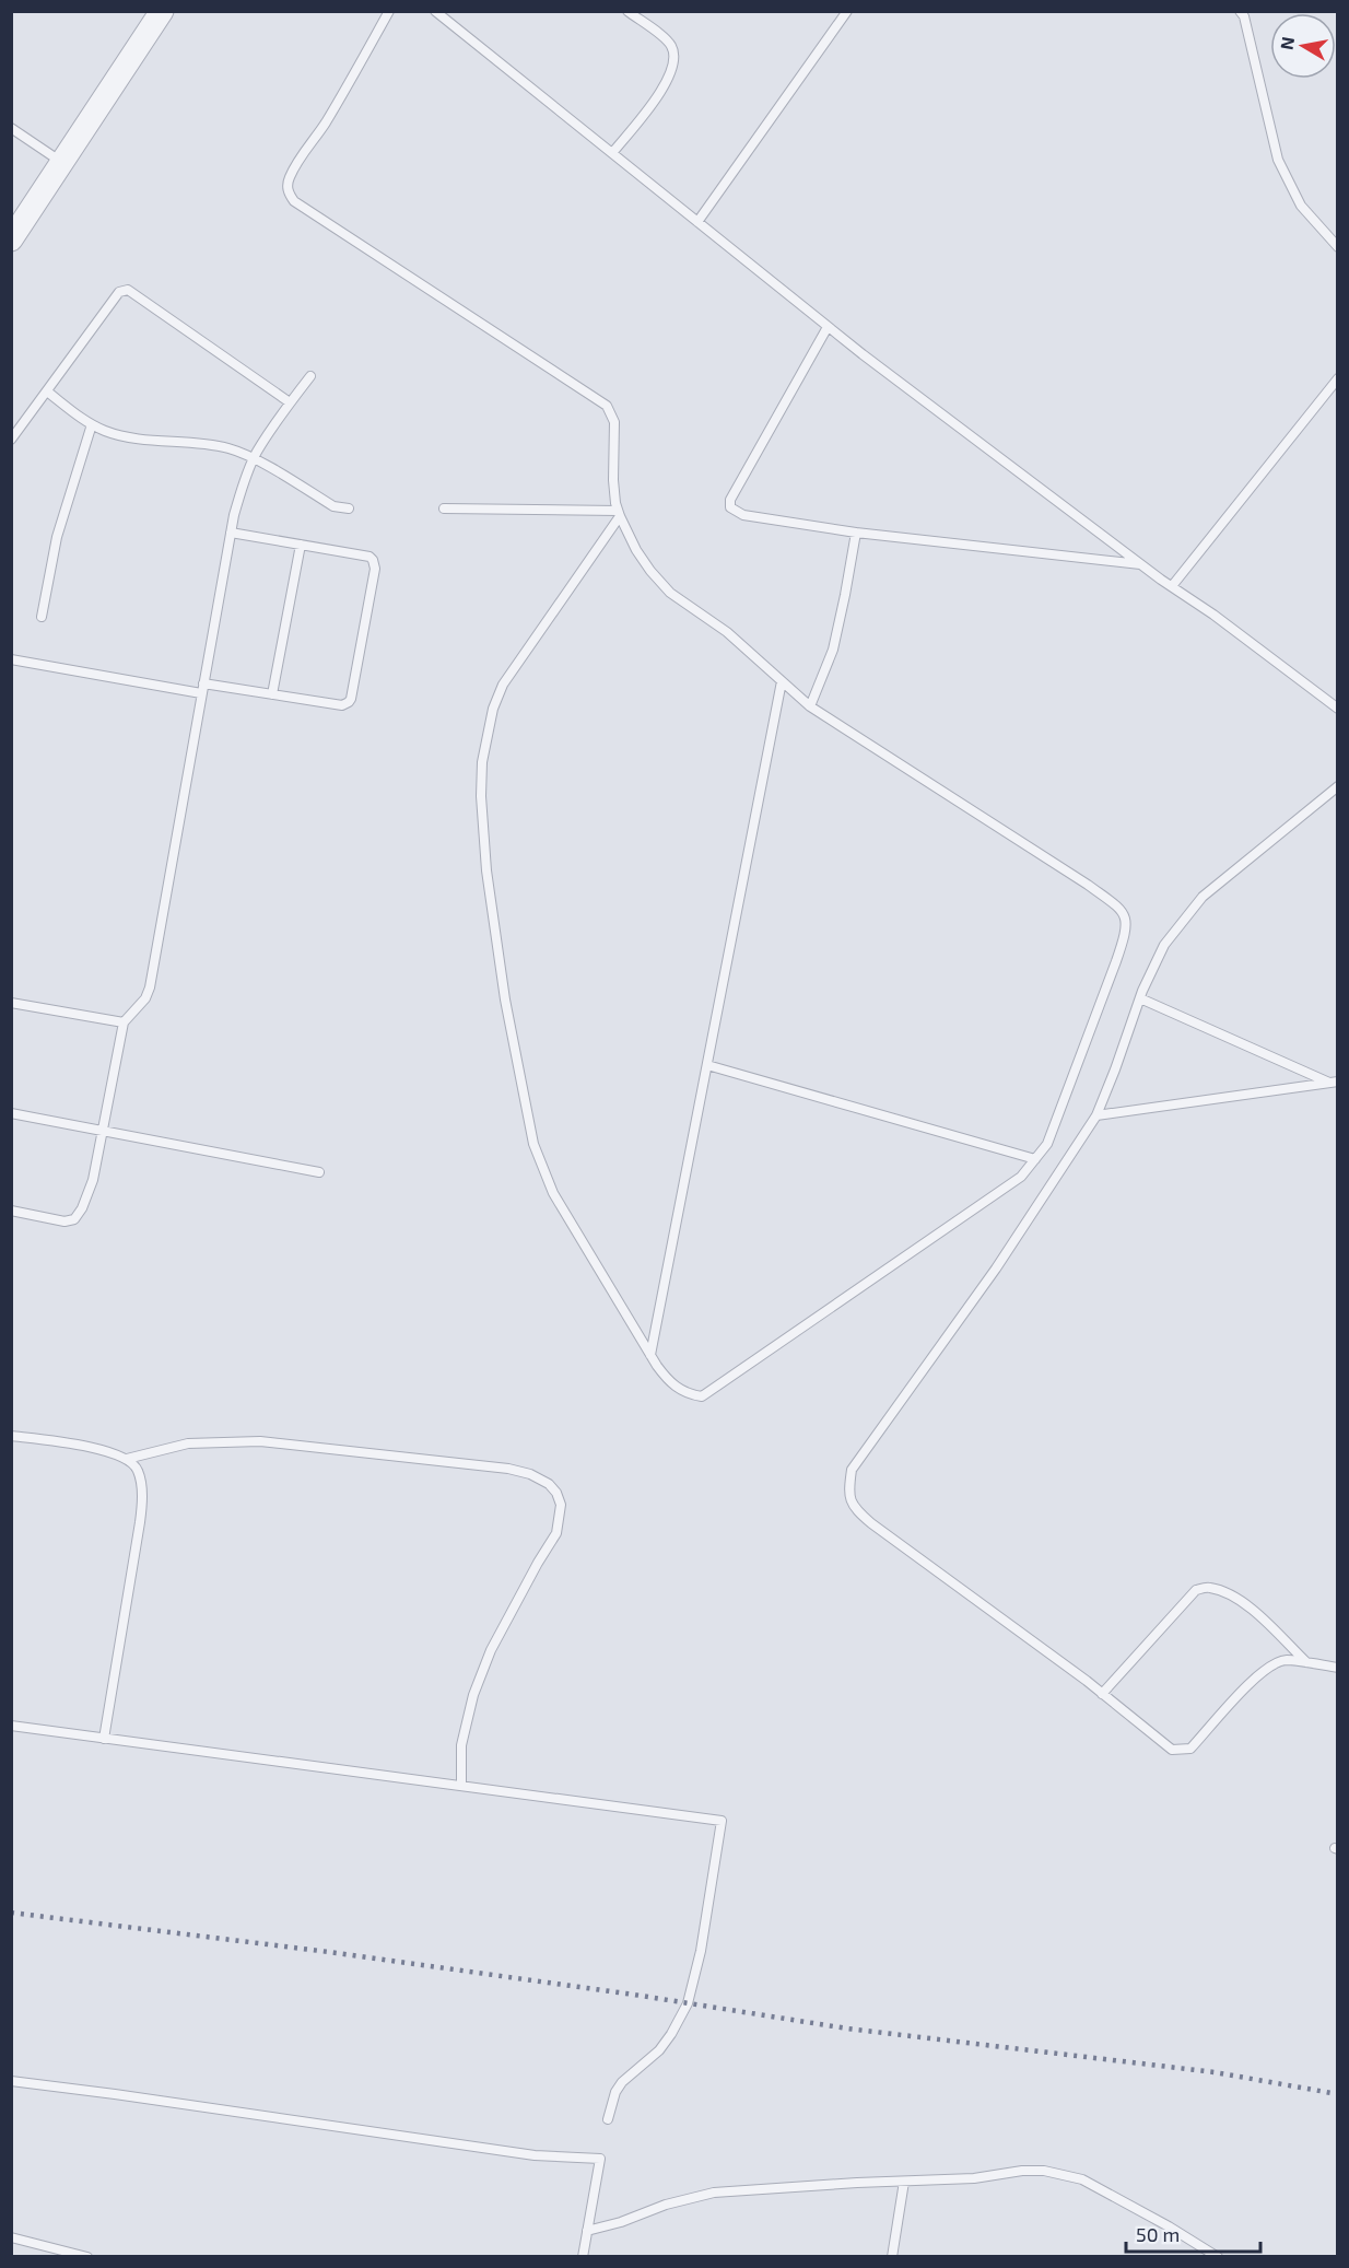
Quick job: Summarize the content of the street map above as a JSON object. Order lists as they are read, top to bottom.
{
  "scale_bar": "50 m",
  "north": "left"
}
